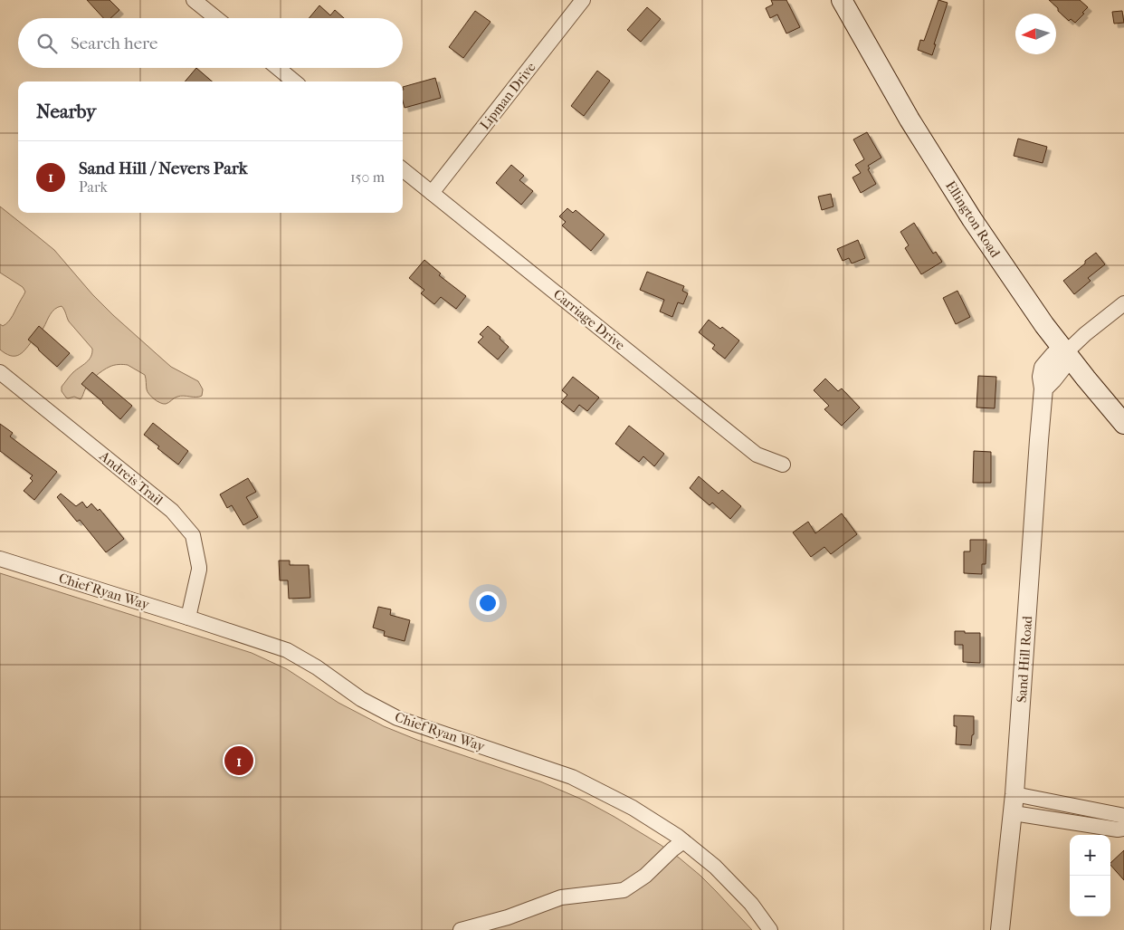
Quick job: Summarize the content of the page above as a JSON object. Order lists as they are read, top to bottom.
{
  "streets": {
    "main road": ["Ellington Road"],
    "street": [
      "Lipman Drive",
      "Carriage Drive",
      "Andreis Trail",
      "Chief Ryan Way",
      "Sand Hill Road"
    ]
  },
  "crossings": [
    ["Lipman Drive", "Carriage Drive"],
    ["Ellington Road", "Sand Hill Road"],
    ["Andreis Trail", "Chief Ryan Way"]
  ],
  "north": "left",
  "page": {
    "search": "Search here",
    "heading": "Nearby",
    "list": [
      {
        "mark": "1",
        "name": "Sand Hill / Nevers Park",
        "note": "Park",
        "value": "150 m"
      }
    ],
    "pins": "1",
    "map_buttons": ["+", "−"]
  }
}
